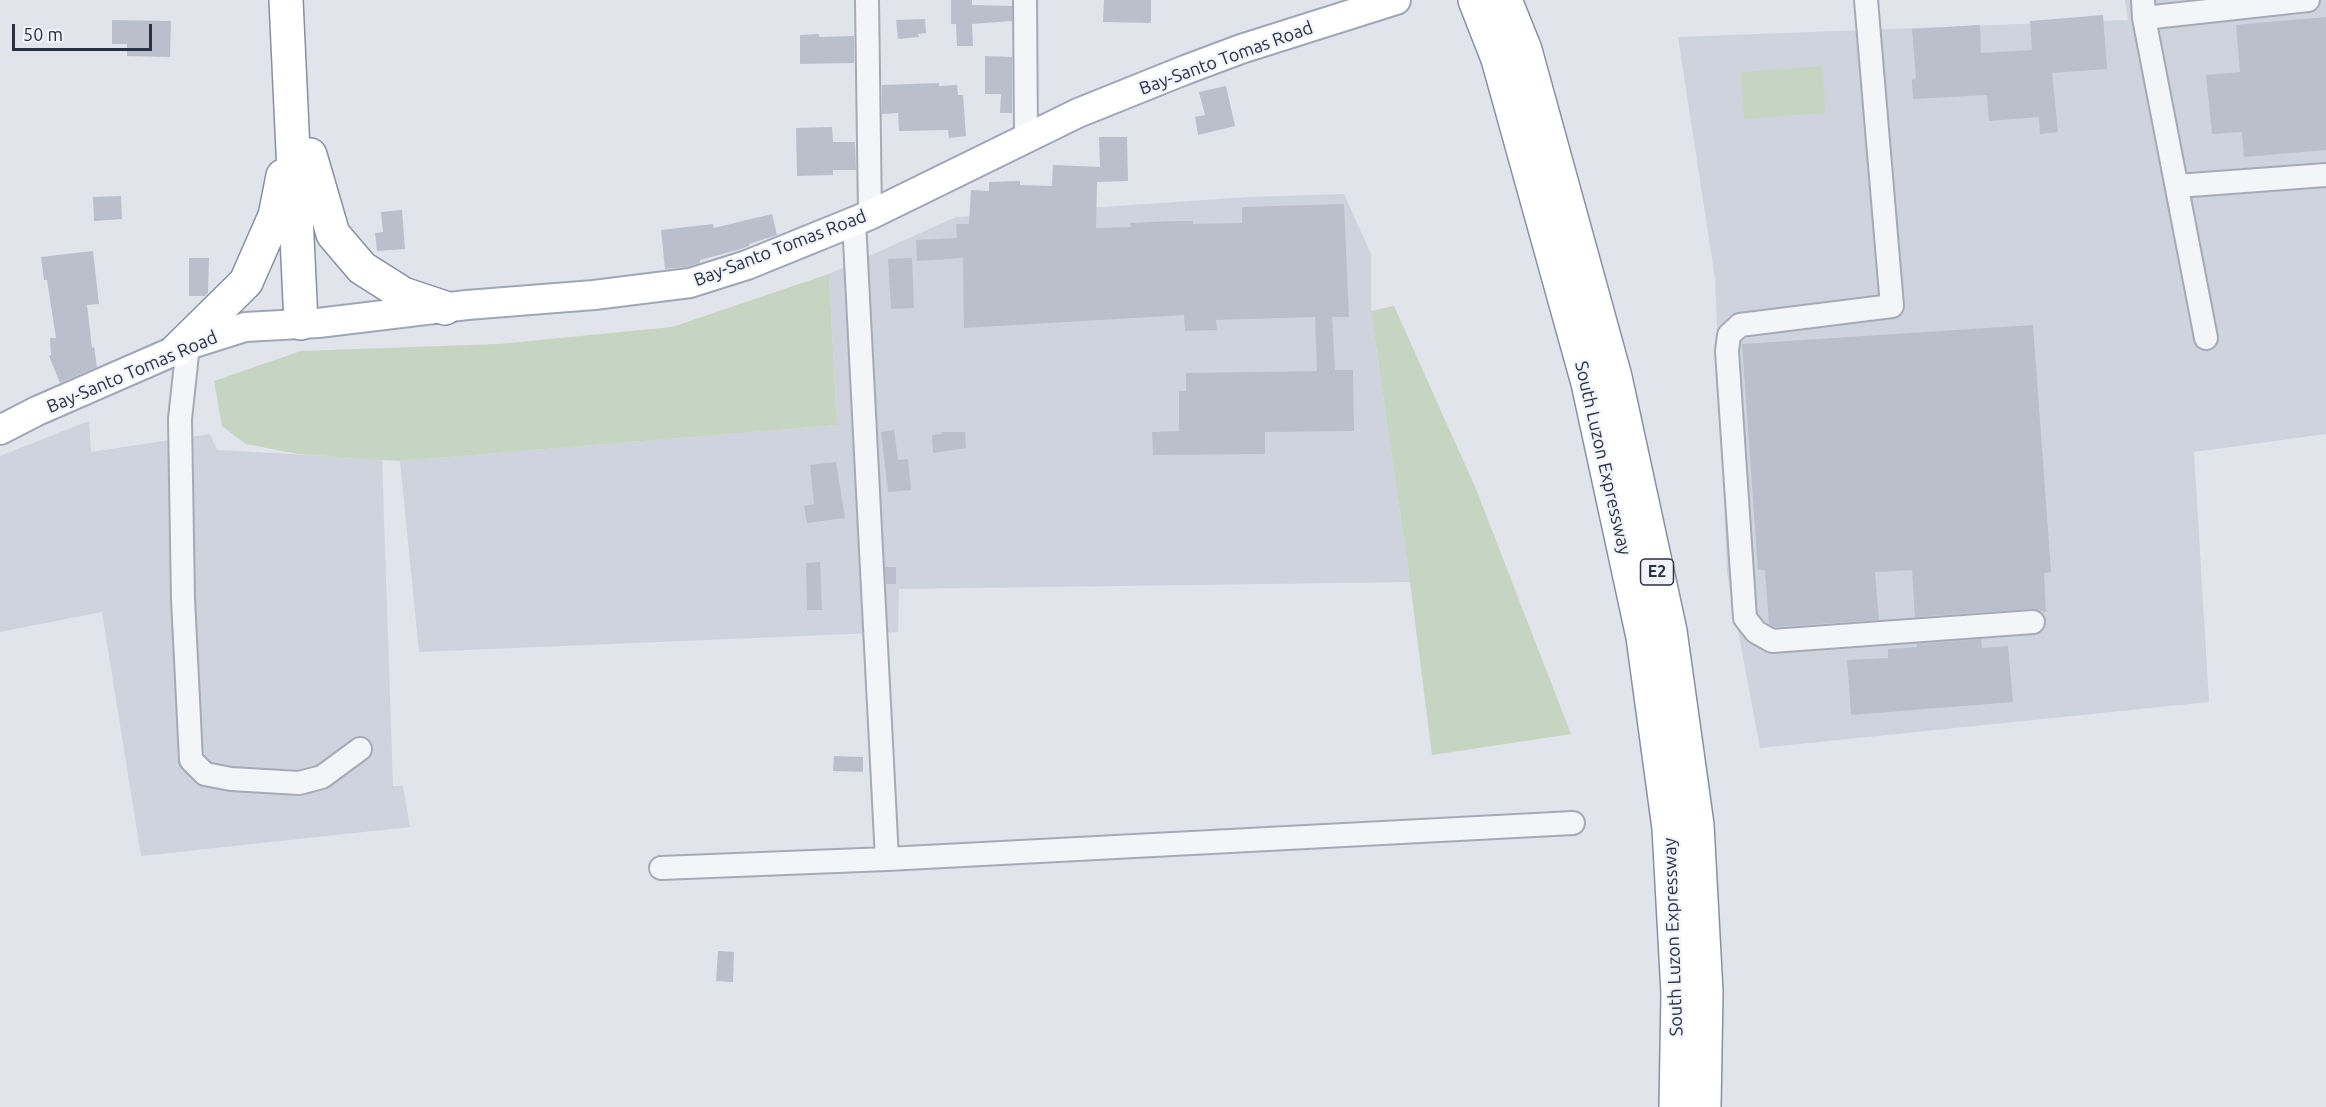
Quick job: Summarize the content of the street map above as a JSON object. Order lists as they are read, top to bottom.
{
  "streets": {
    "highway": ["South Luzon Expressway", "E2"],
    "main road": ["Bay-Santo Tomas Road"]
  },
  "scale_bar": "50 m"
}
